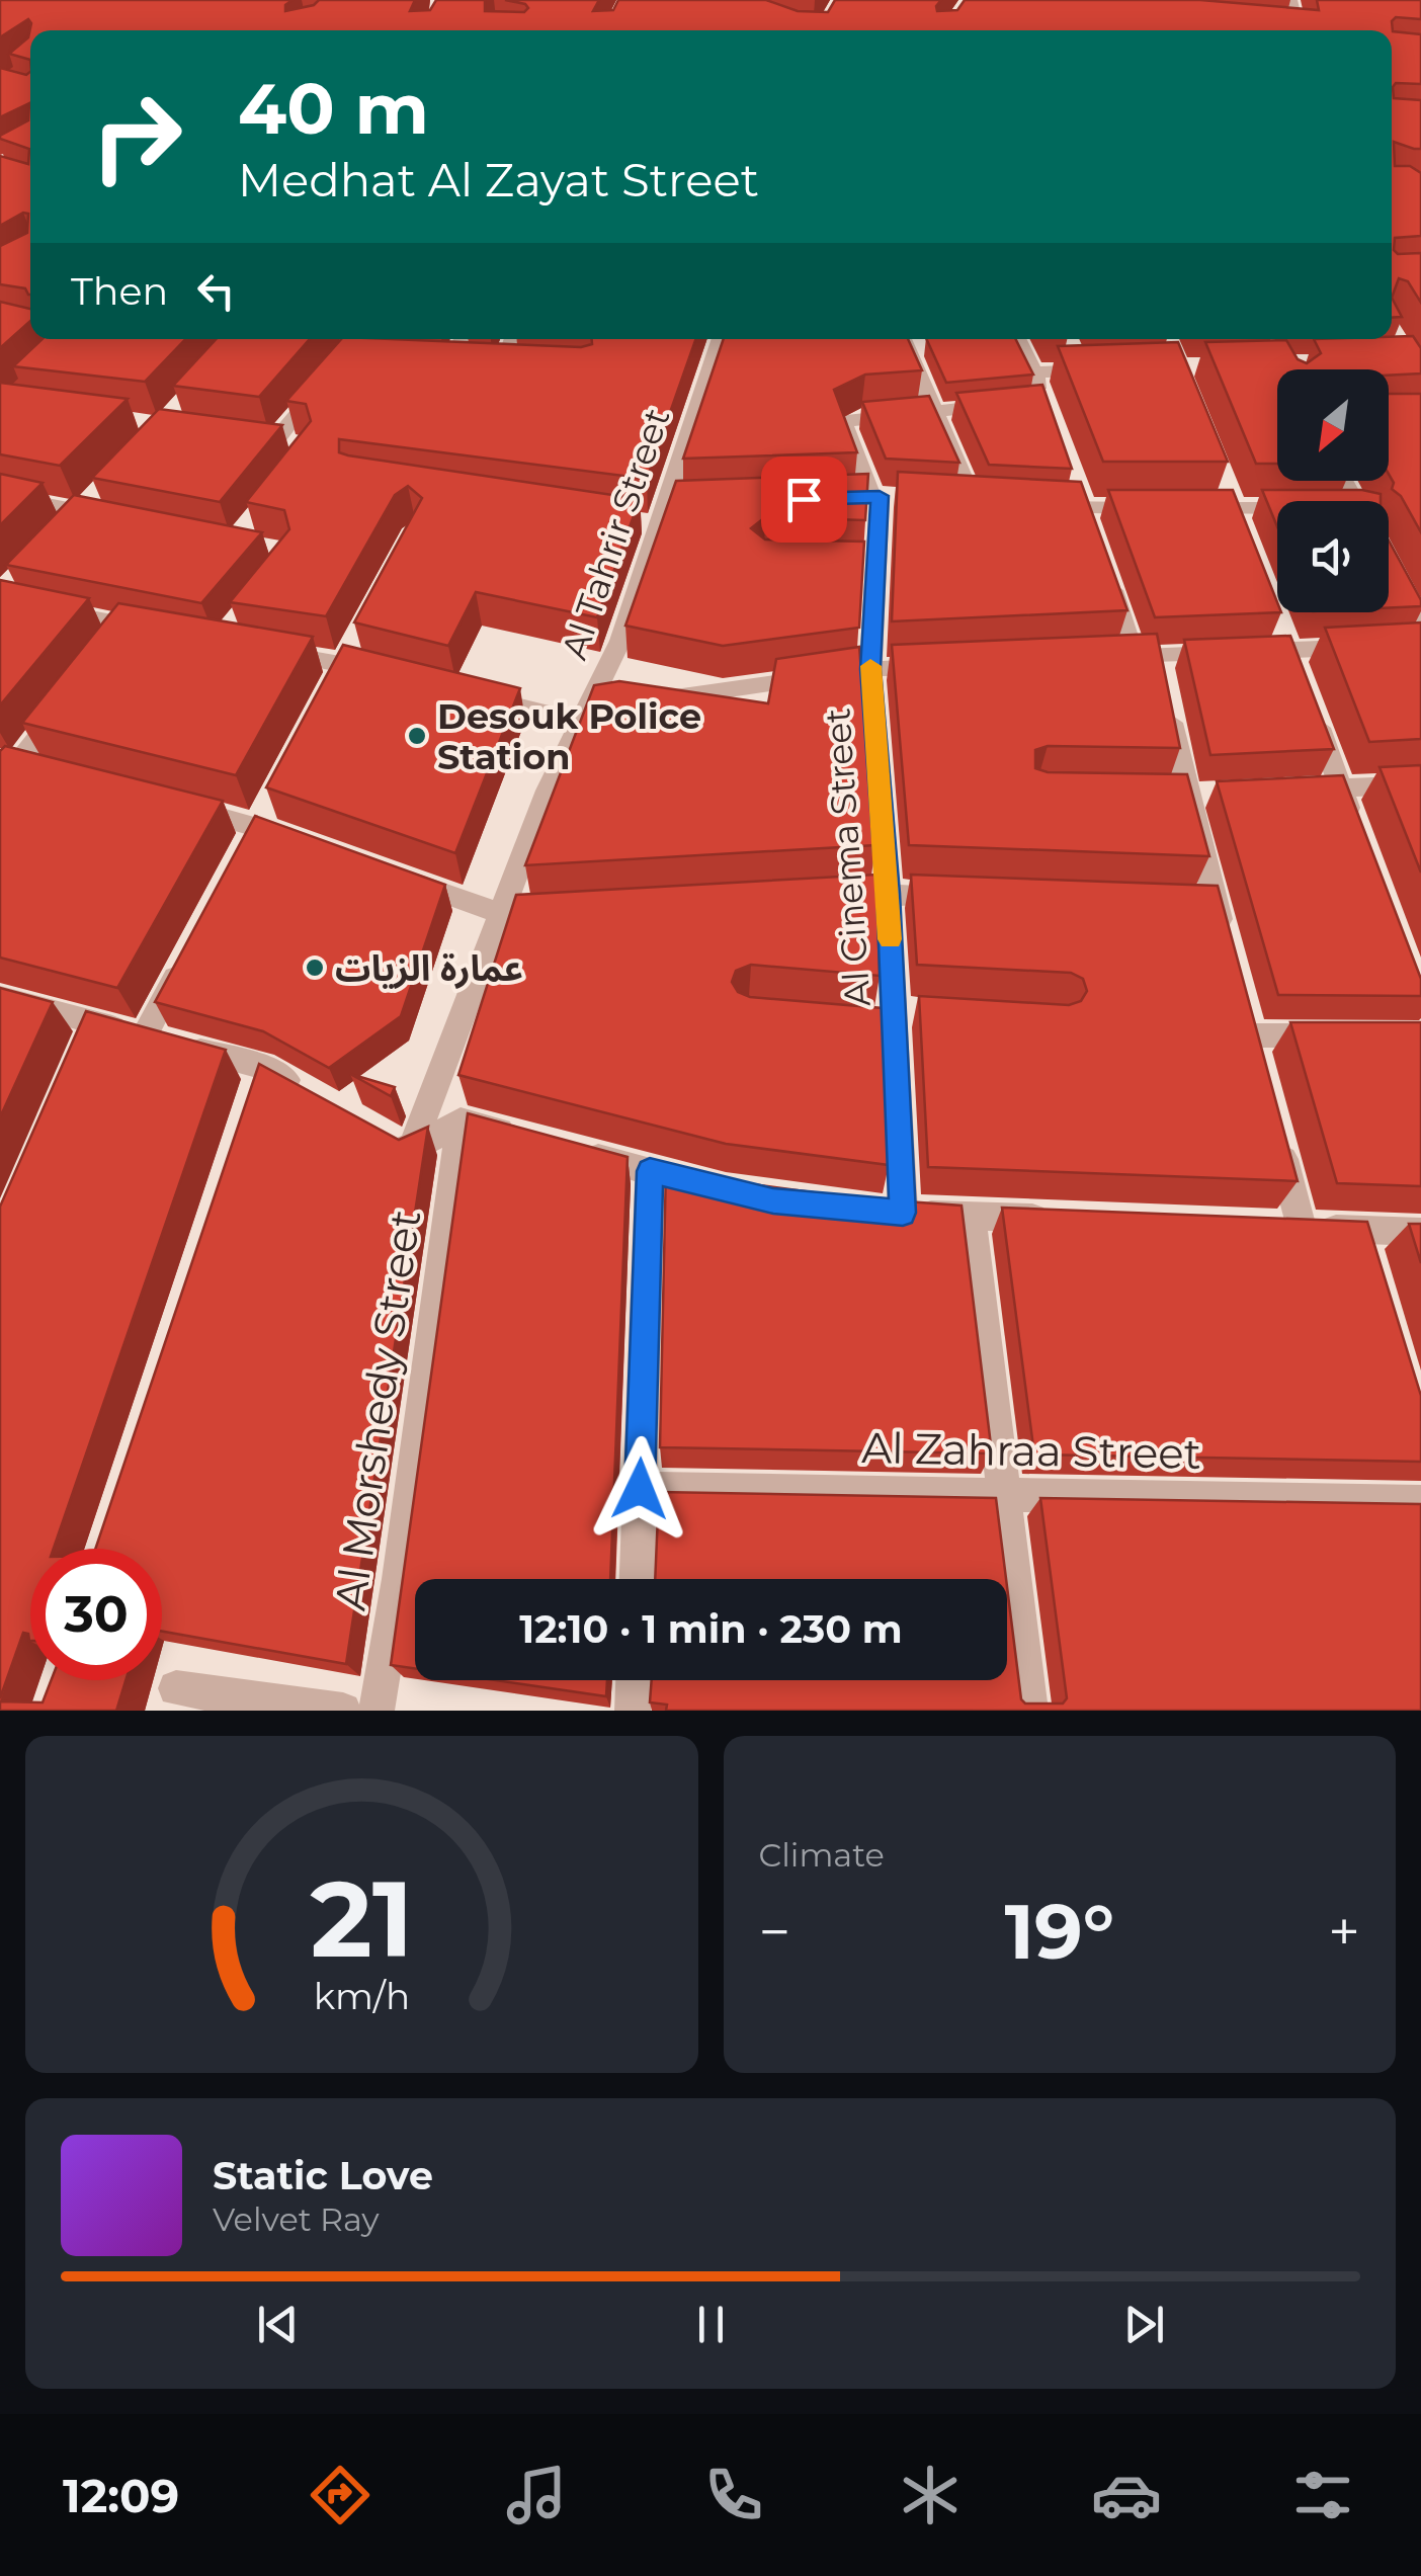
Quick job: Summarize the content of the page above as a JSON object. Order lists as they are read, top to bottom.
{
  "streets": {
    "street": [
      "Al Tahrir Street",
      "Al Cinema Street",
      "Al Morshedy Street",
      "Al Zahraa Street"
    ]
  },
  "places": ["Desouk Police Station", "عمارة الزيات"],
  "north": "bottom left",
  "page": {
    "turn": ["40 m", "Medhat Al Zayat Street"],
    "then": "Then",
    "limit": "30",
    "trip": "12:10 · 1 min · 230 m",
    "tile": "Climate",
    "heat": ["−", "19°", "+"],
    "song": ["Static Love", "Velvet Ray"],
    "tabs": "12:09",
    "gauge": ["21", "km/h"]
  }
}
